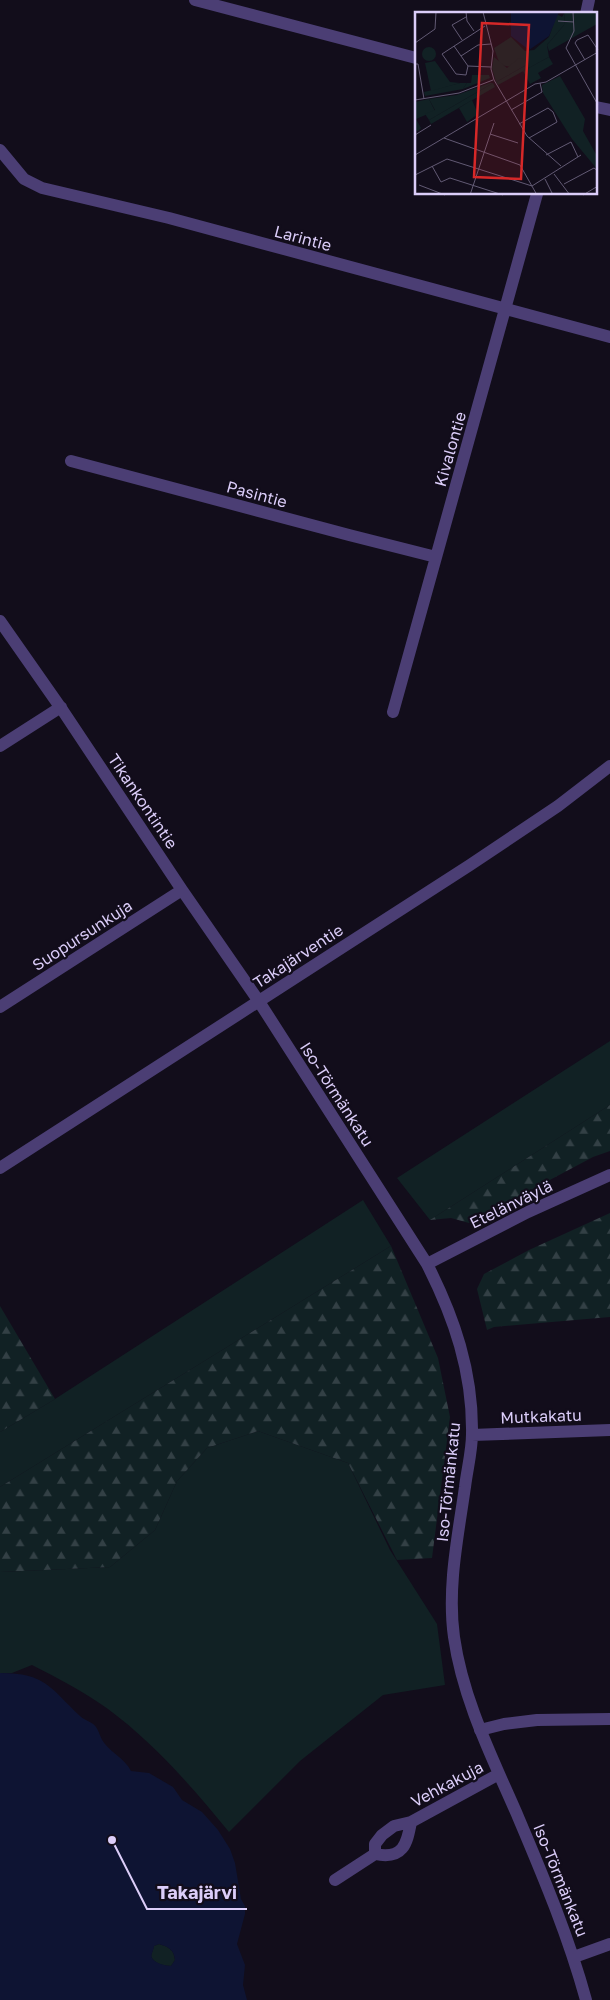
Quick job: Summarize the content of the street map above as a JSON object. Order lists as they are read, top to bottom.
{
  "streets": {
    "street": [
      "Larintie",
      "Kivalontie",
      "Pasintie",
      "Tikankontintie",
      "Suopursunkuja",
      "Takajärventie",
      "Iso-Törmänkatu",
      "Etelänväylä",
      "Mutkakatu",
      "Vehkakuja"
    ]
  },
  "crossings": [
    ["Larintie", "Kivalontie"],
    ["Kivalontie", "Pasintie"],
    ["Tikankontintie", "Suopursunkuja"],
    ["Tikankontintie", "Takajärventie"],
    ["Tikankontintie", "Iso-Törmänkatu"],
    ["Takajärventie", "Iso-Törmänkatu"],
    ["Iso-Törmänkatu", "Etelänväylä"],
    ["Iso-Törmänkatu", "Mutkakatu"],
    ["Iso-Törmänkatu", "Vehkakuja"]
  ],
  "places": ["Takajärvi"]
}
